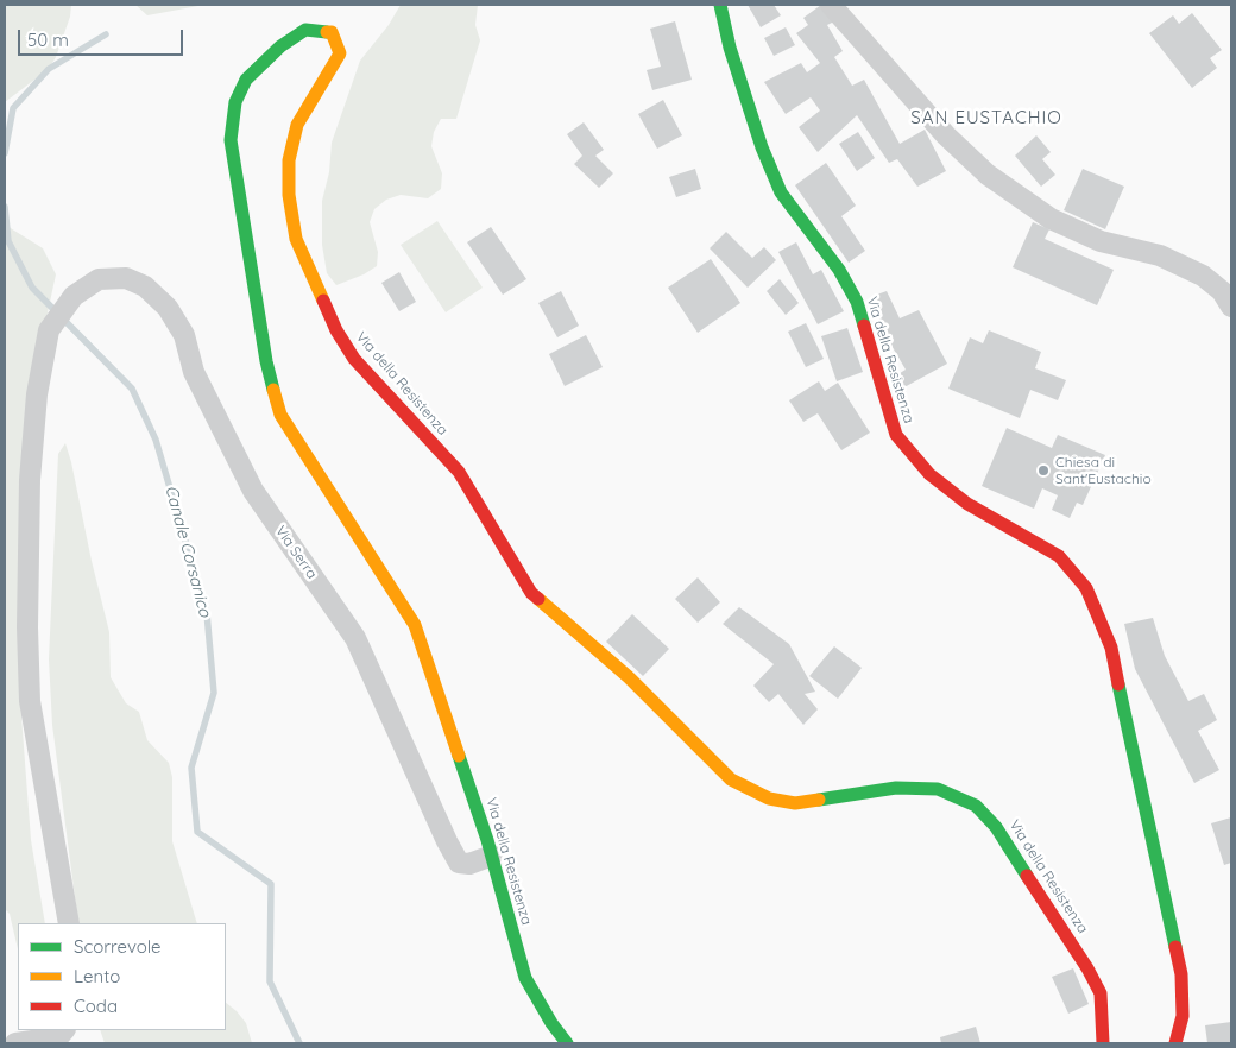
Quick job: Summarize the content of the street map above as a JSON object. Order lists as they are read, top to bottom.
{
  "streets": {
    "street": ["Via della Resistenza", "Via Serra"]
  },
  "crossings": [
    ["Via della Resistenza", "Via Serra"]
  ],
  "districts": ["SAN EUSTACHIO"],
  "water": ["Canale Corsanico"],
  "places": ["Chiesa di Sant'Eustachio"],
  "legend": ["Scorrevole", "Lento", "Coda"],
  "scale_bar": "50 m"
}
